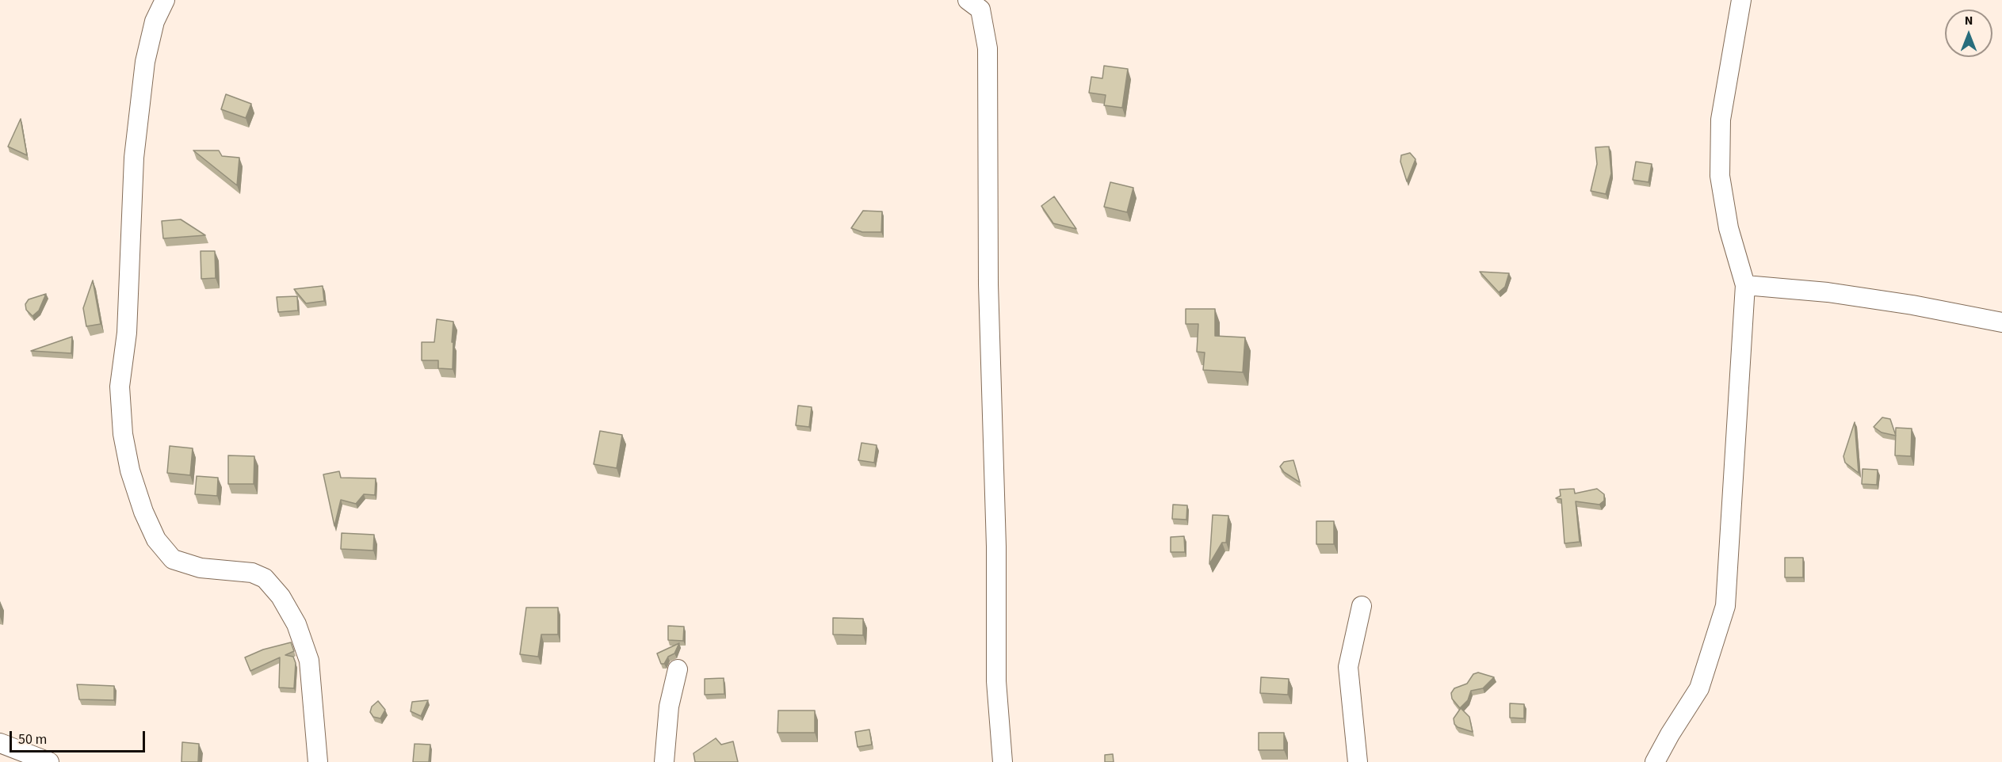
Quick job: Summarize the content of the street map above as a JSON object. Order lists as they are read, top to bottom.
{
  "scale_bar": "50 m",
  "north": "top"
}
